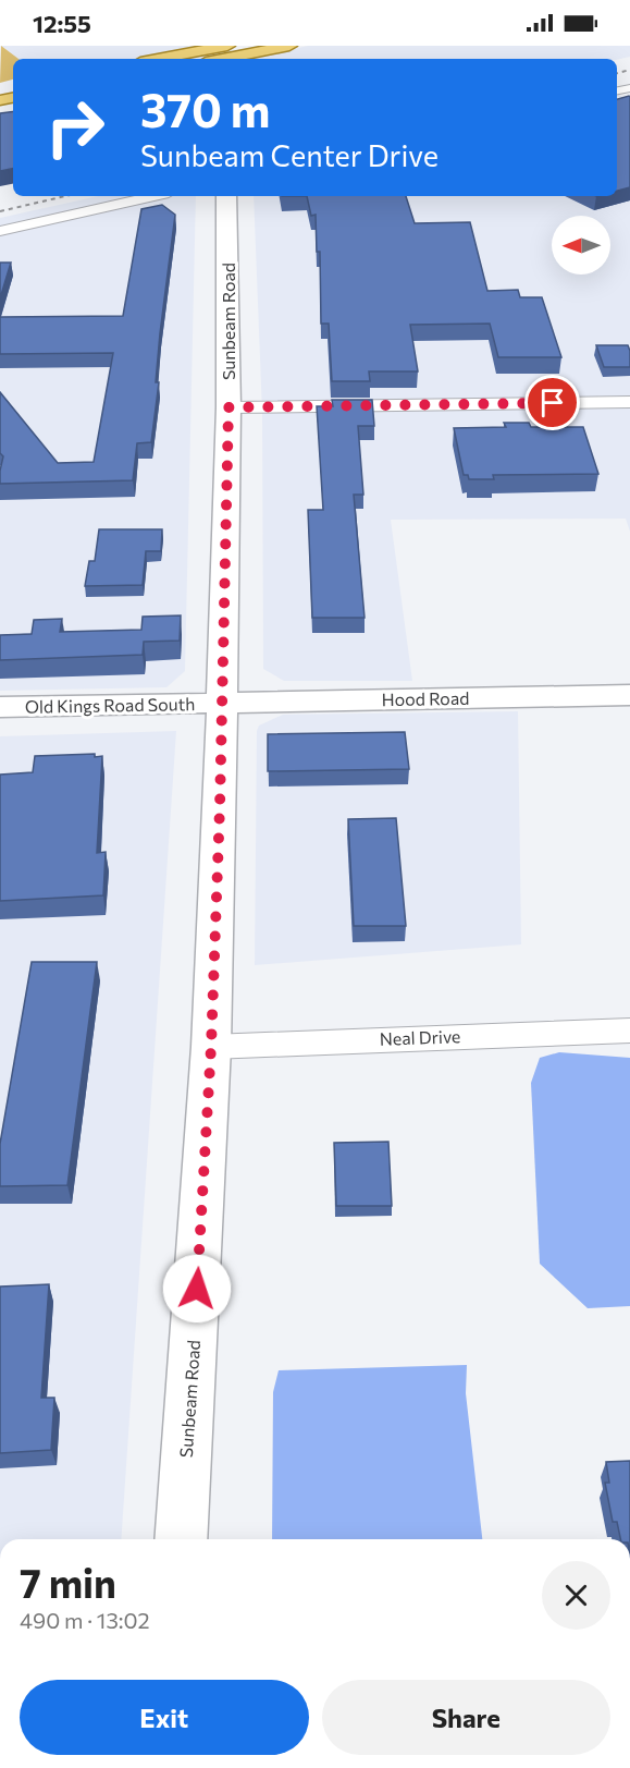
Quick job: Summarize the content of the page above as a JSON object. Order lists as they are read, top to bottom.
{
  "streets": {
    "street": [
      "Sunbeam Road",
      "Hood Road",
      "Old Kings Road South",
      "Neal Drive"
    ]
  },
  "crossings": [
    ["Sunbeam Road", "Hood Road"],
    ["Sunbeam Road", "Old Kings Road South"],
    ["Sunbeam Road", "Neal Drive"],
    ["Hood Road", "Old Kings Road South"]
  ],
  "north": "left",
  "page": {
    "status": "12:55",
    "turn": ["370 m", "Sunbeam Center Drive"],
    "heading": ["7 min", "490 m · 13:02"],
    "buttons": ["Exit", "Share"]
  }
}
